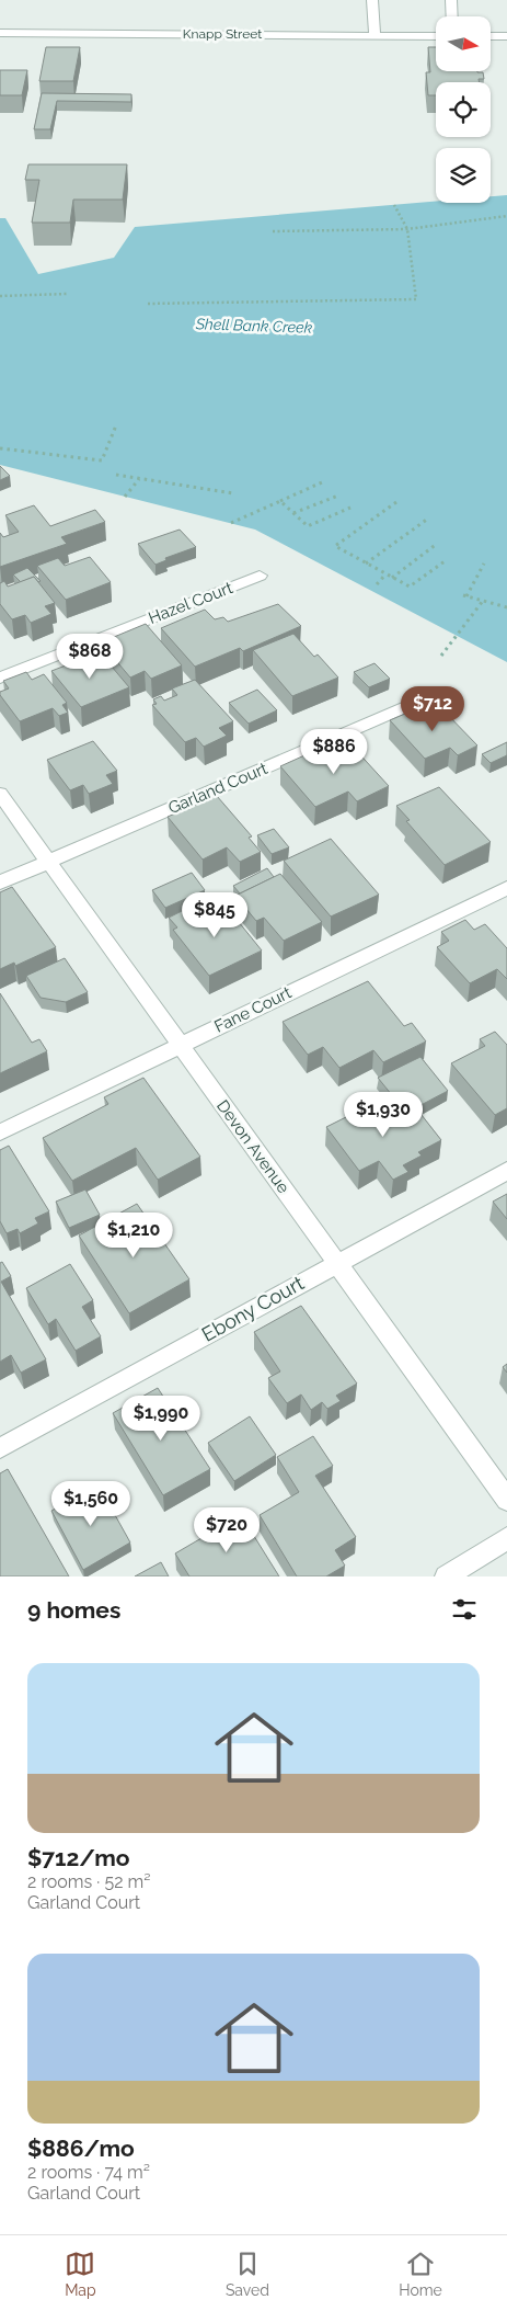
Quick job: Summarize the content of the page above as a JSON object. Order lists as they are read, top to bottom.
{
  "streets": {
    "street": [
      "Knapp Street",
      "Hazel Court",
      "Garland Court",
      "Fane Court",
      "Devon Avenue",
      "Ebony Court"
    ]
  },
  "crossings": [
    ["Garland Court", "Devon Avenue"],
    ["Fane Court", "Devon Avenue"],
    ["Devon Avenue", "Ebony Court"]
  ],
  "water": ["Shell Bank Creek"],
  "north": "right",
  "page": {
    "price": [
      "$868",
      "$712",
      "$886",
      "$845",
      "$1,930",
      "$1,210",
      "$1,990",
      "$1,560",
      "$720"
    ],
    "heading": "9 homes",
    "list": [
      {
        "name": "$712/mo",
        "note": "2 rooms · 52 m² · Garland Court"
      },
      {
        "name": "$886/mo",
        "note": "2 rooms · 74 m² · Garland Court"
      }
    ],
    "tabs": ["Map", "Saved", "Home"]
  }
}
